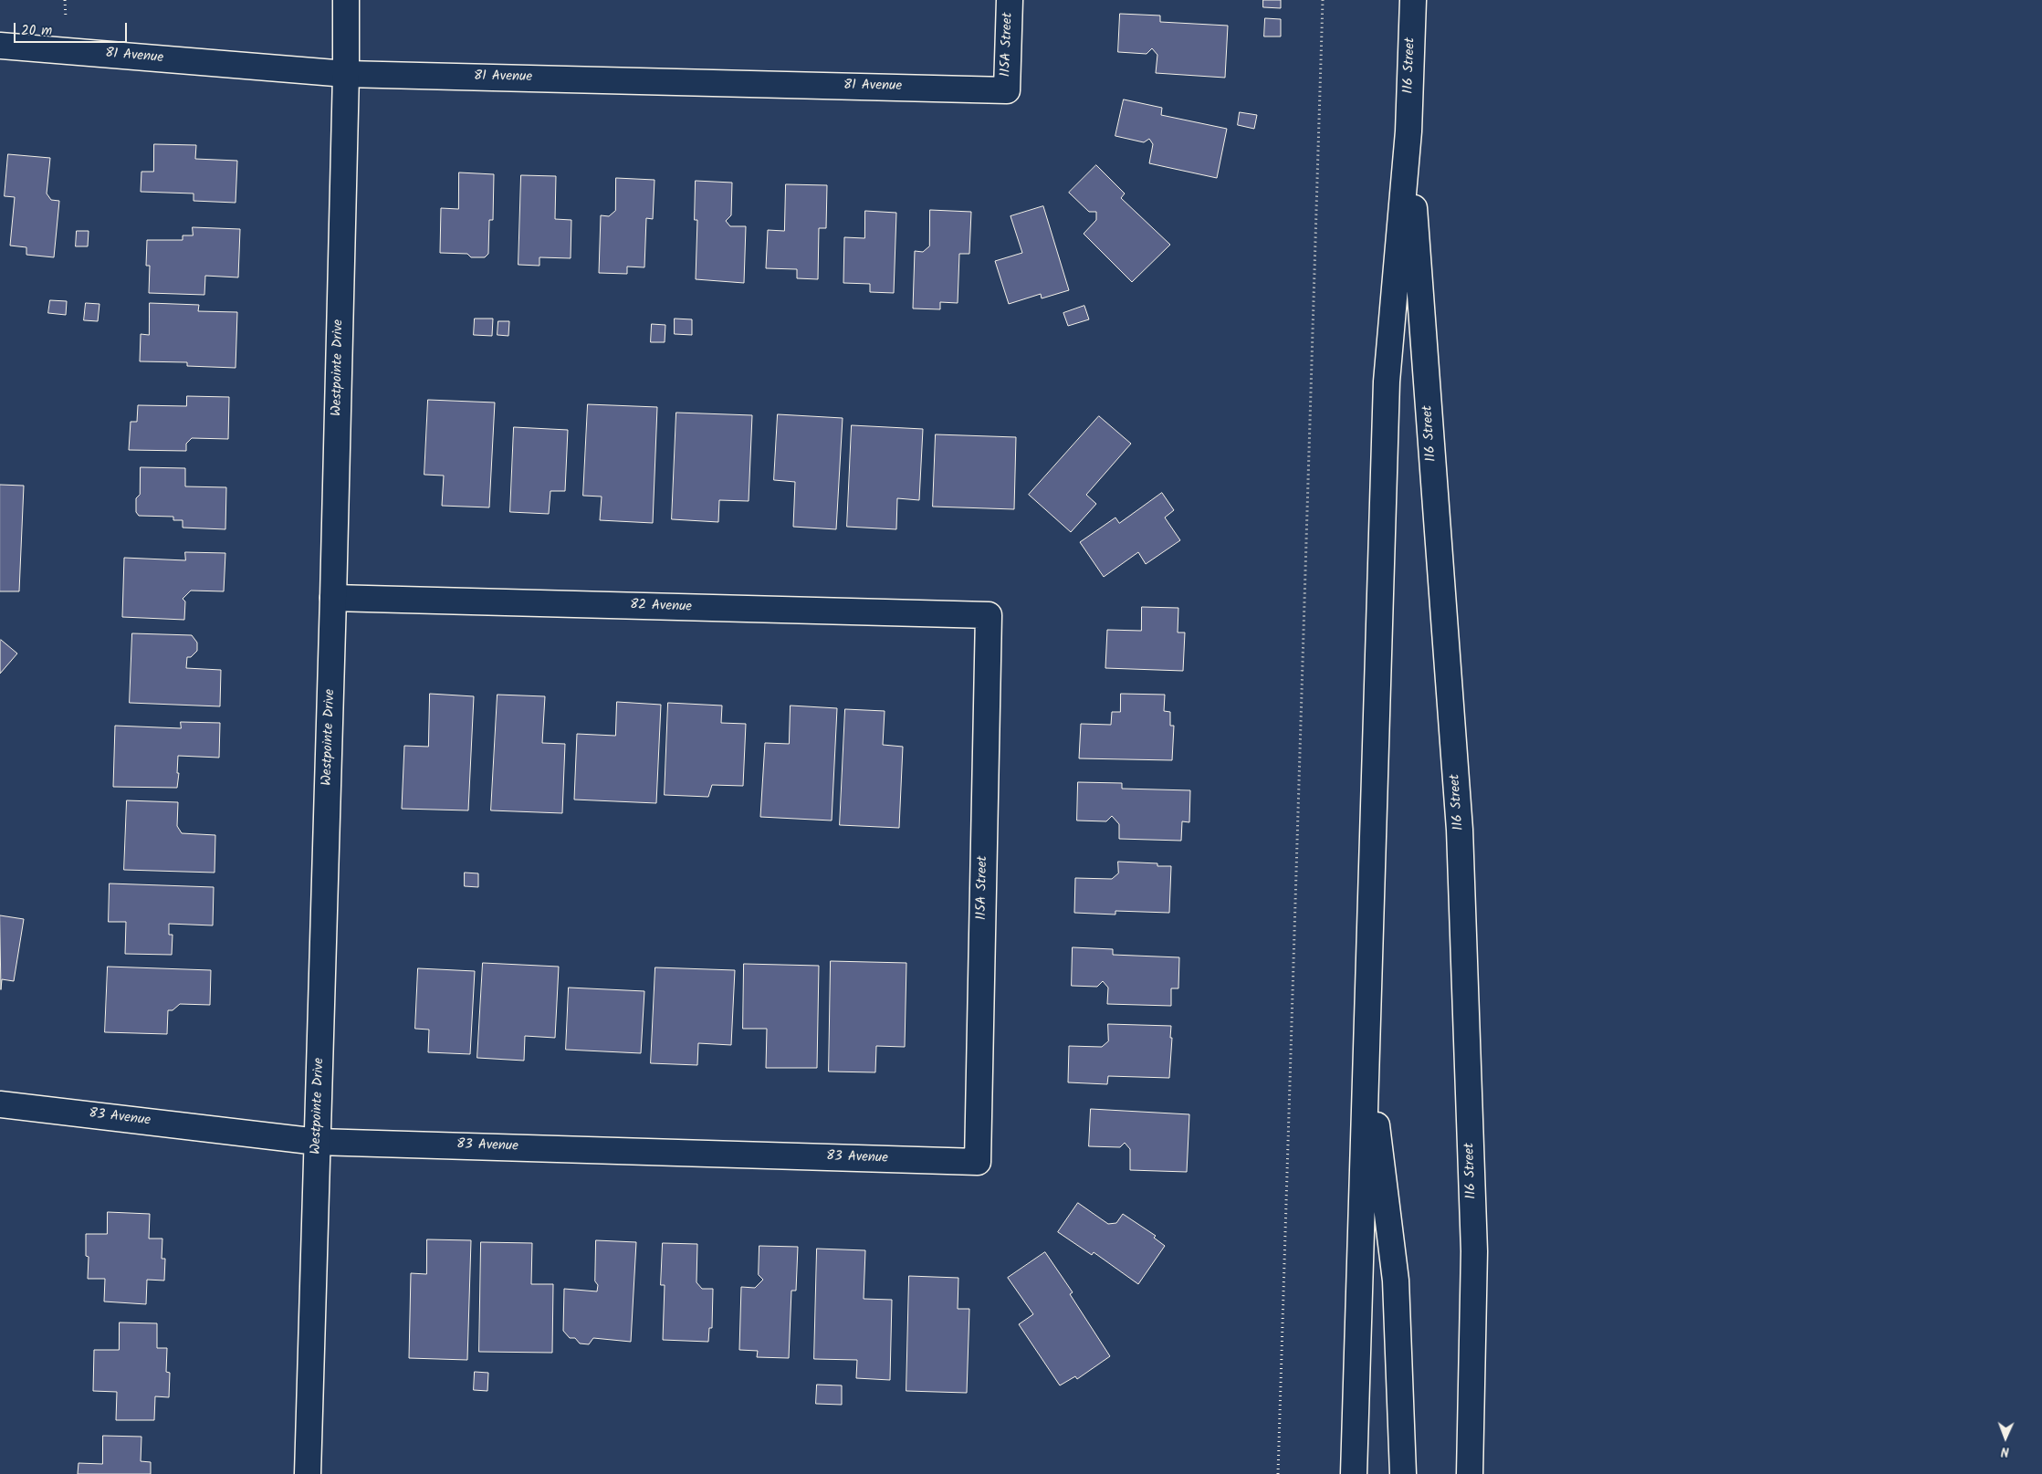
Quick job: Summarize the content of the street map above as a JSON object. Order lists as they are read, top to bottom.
{
  "streets": {
    "street": [
      "115A Street",
      "81 Avenue",
      "116 Street",
      "Westpointe Drive",
      "82 Avenue",
      "83 Avenue"
    ]
  },
  "crossings": [
    ["115A Street", "81 Avenue"],
    ["115A Street", "82 Avenue"],
    ["115A Street", "83 Avenue"],
    ["81 Avenue", "Westpointe Drive"],
    ["Westpointe Drive", "82 Avenue"],
    ["Westpointe Drive", "83 Avenue"]
  ],
  "scale_bar": "20 m",
  "north": "bottom"
}
